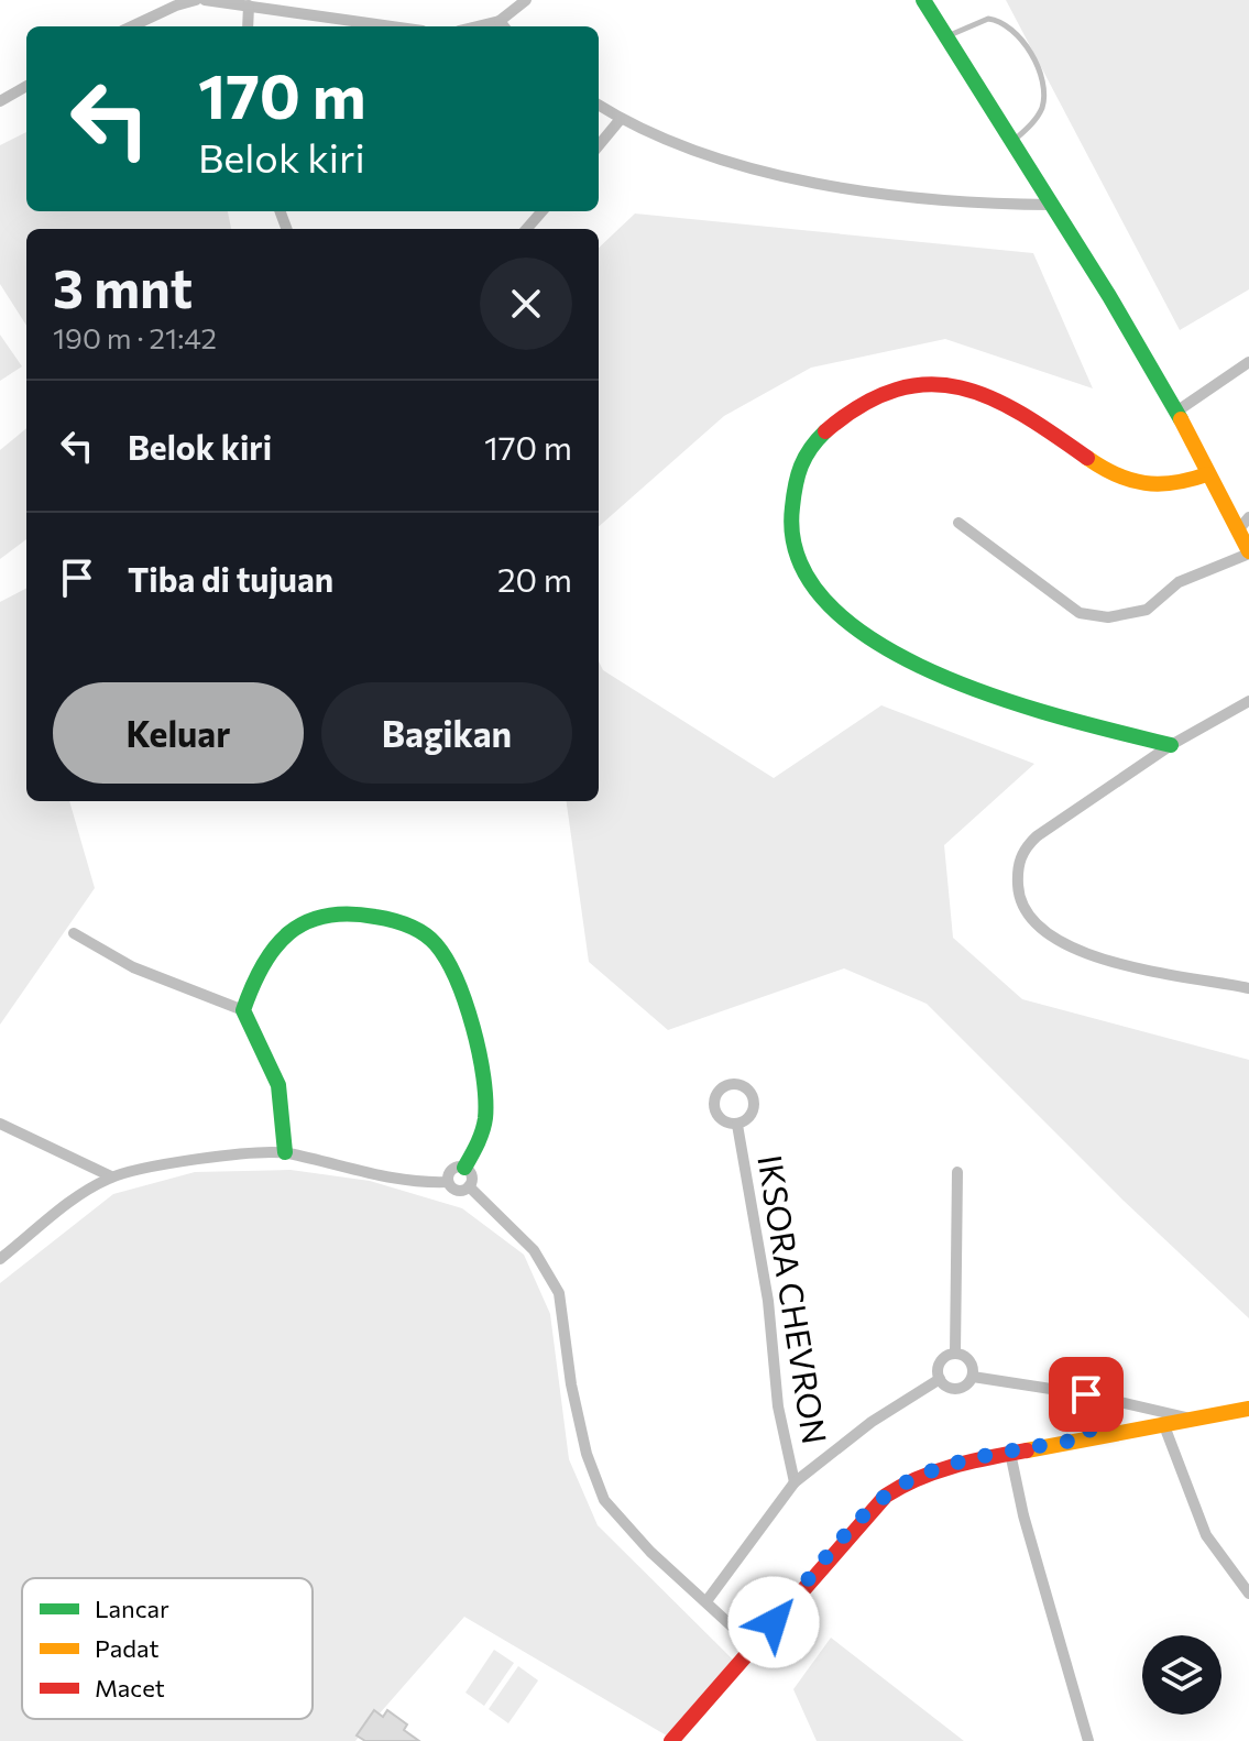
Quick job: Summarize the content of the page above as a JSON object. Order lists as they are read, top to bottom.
{
  "streets": {
    "street": ["IKSORA CHEVRON"]
  },
  "legend": ["Lancar", "Padat", "Macet"],
  "page": {
    "turn": ["170 m", "Belok kiri"],
    "heading": ["3 mnt", "190 m · 21:42"],
    "list": [
      {
        "name": "Belok kiri",
        "value": "170 m"
      },
      {
        "name": "Tiba di tujuan",
        "value": "20 m"
      }
    ],
    "buttons": ["Keluar", "Bagikan"]
  }
}
